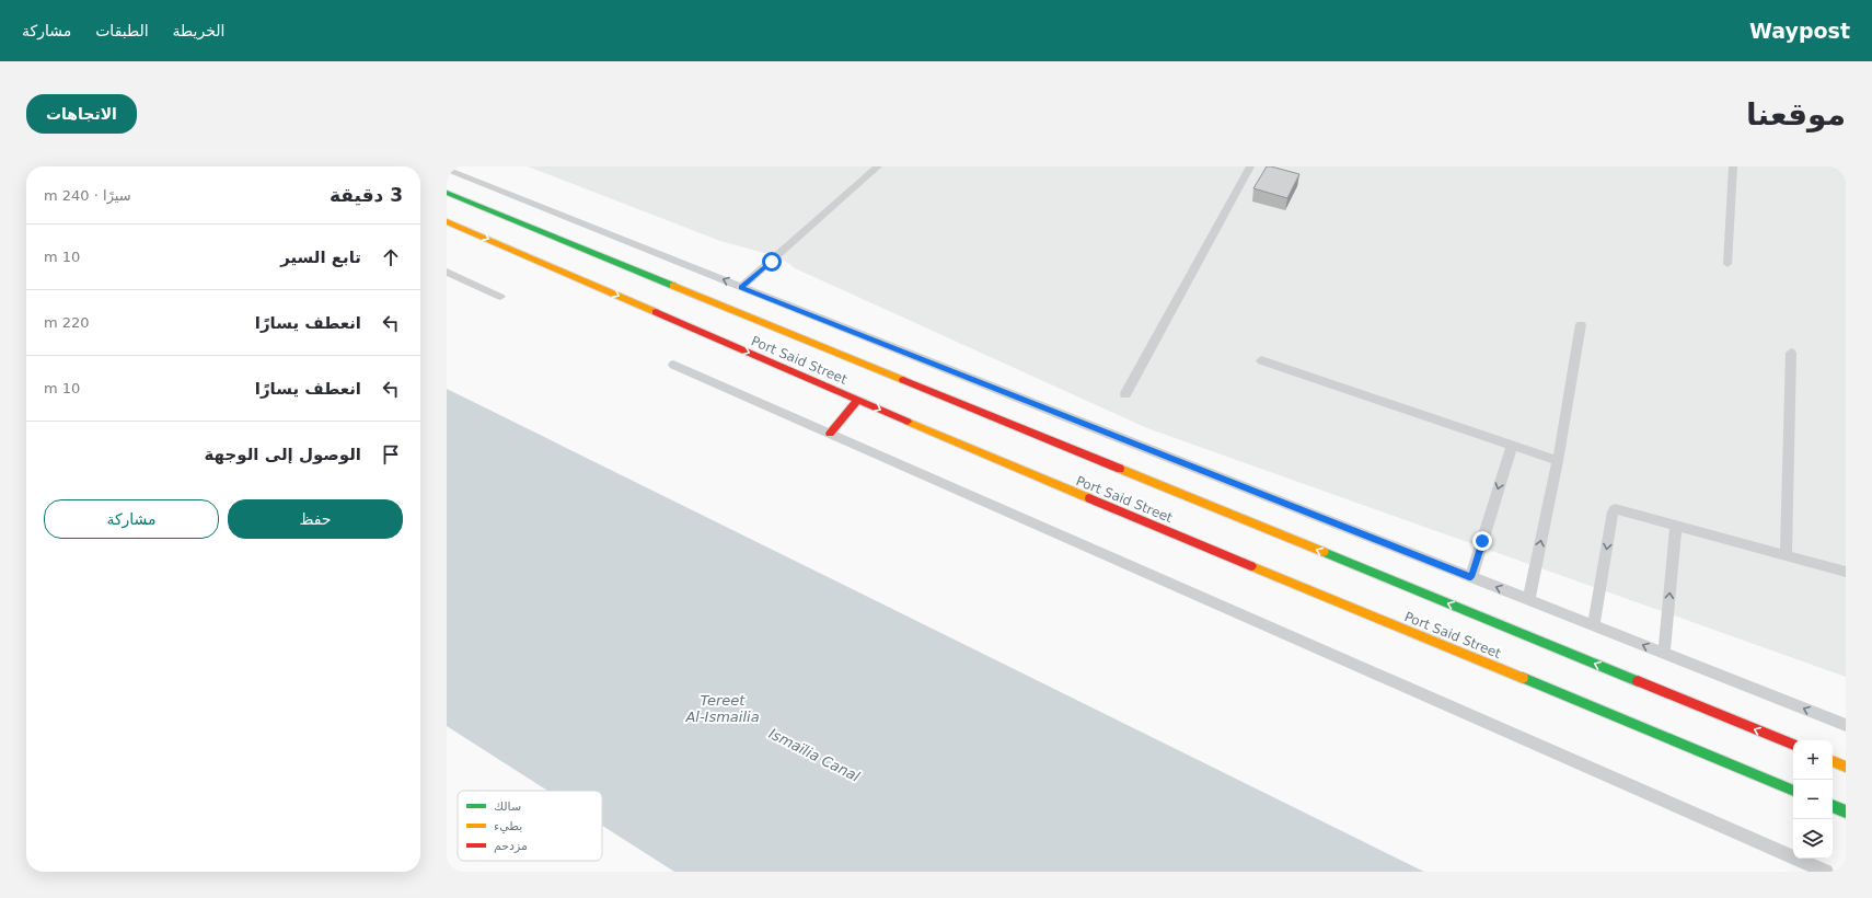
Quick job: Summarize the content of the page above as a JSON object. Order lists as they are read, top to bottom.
{
  "streets": {
    "main road": ["Port Said Street"]
  },
  "water": ["Tereet Al-Ismailia", "Ismaïlia Canal"],
  "legend": ["سالك", "بطيء", "مزدحم"],
  "page": {
    "header": "Waypost",
    "nav": ["الخريطة", "الطبقات", "مشاركة"],
    "buttons": [
      "الاتجاهات",
      ["حفظ", "مشاركة"]
    ],
    "title": "موقعنا",
    "heading": ["3 دقيقة", "سيرًا · 240 m"],
    "list": [
      ["تابع السير", "10 m"],
      ["انعطف يسارًا", "220 m"],
      ["انعطف يسارًا", "10 m"],
      "الوصول إلى الوجهة"
    ],
    "map_buttons": ["+", "−"]
  }
}
